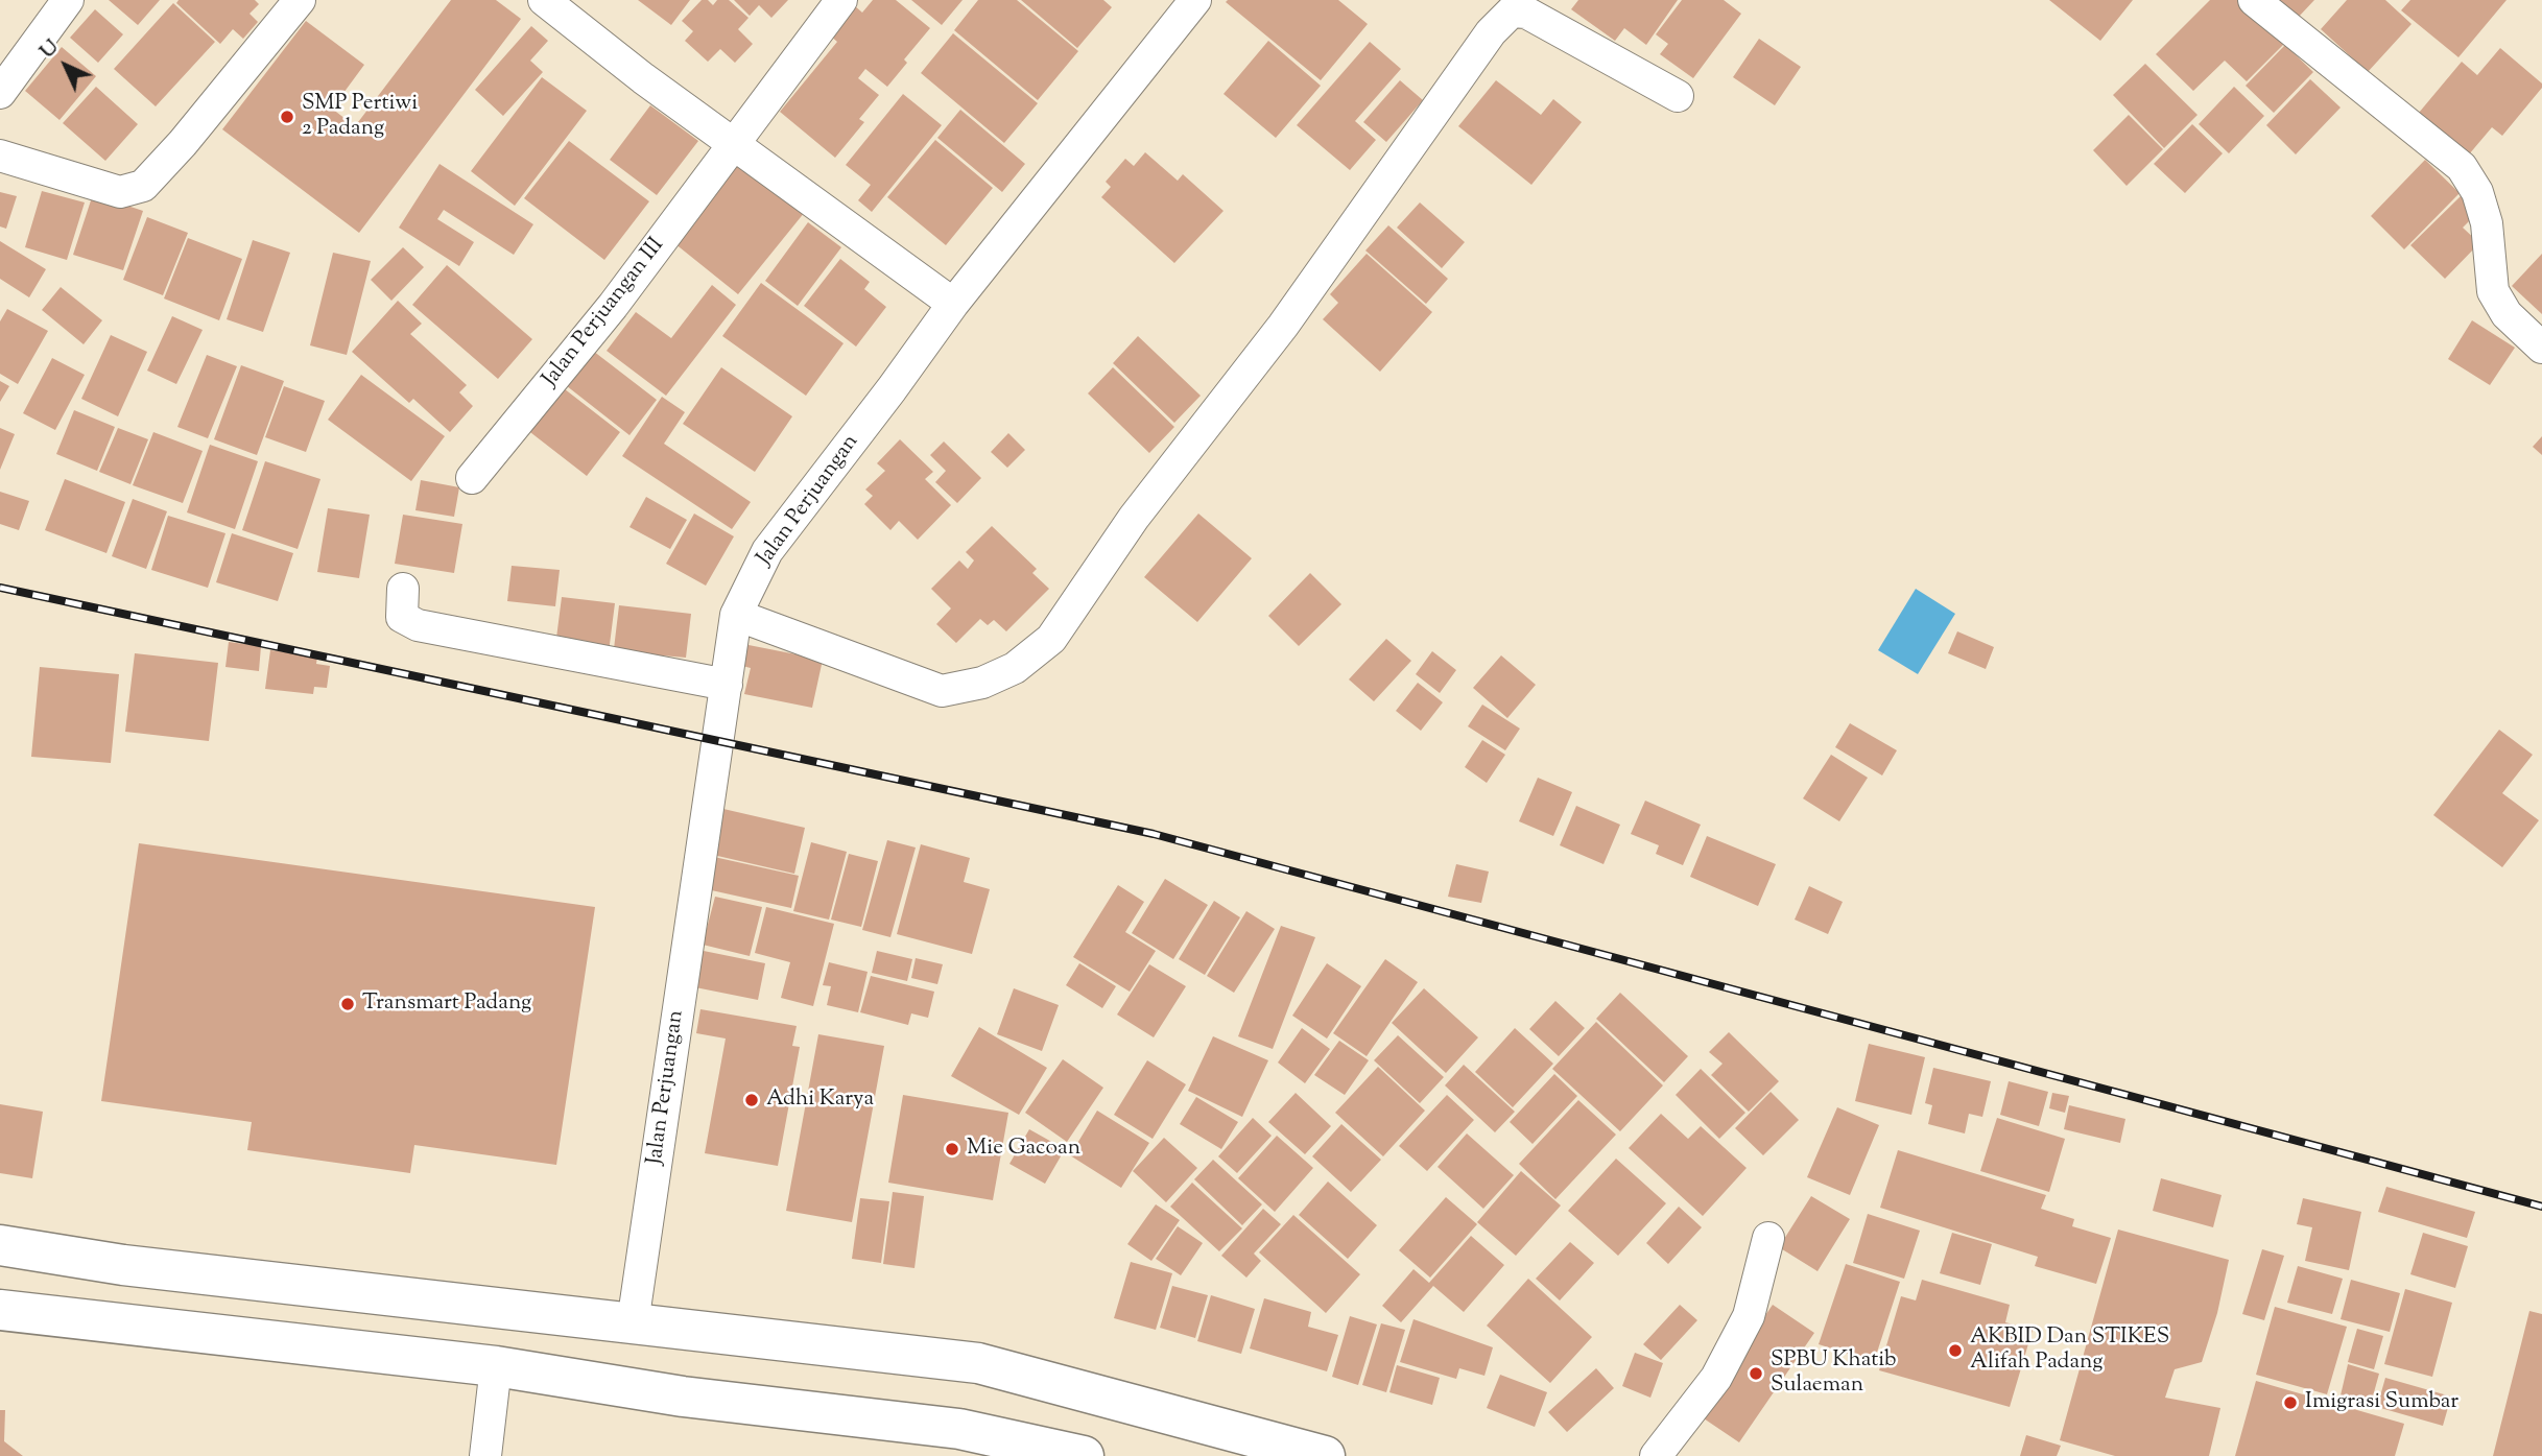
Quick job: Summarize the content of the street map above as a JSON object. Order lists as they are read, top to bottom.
{
  "streets": {
    "street": ["Jalan Perjuangan III", "Jalan Perjuangan"]
  },
  "places": [
    "SMP Pertiwi 2 Padang",
    "Transmart Padang",
    "Adhi Karya",
    "Mie Gacoan",
    "AKBID Dan STIKES Alifah Padang",
    "SPBU Khatib Sulaeman",
    "Imigrasi Sumbar"
  ],
  "north": "top left"
}
